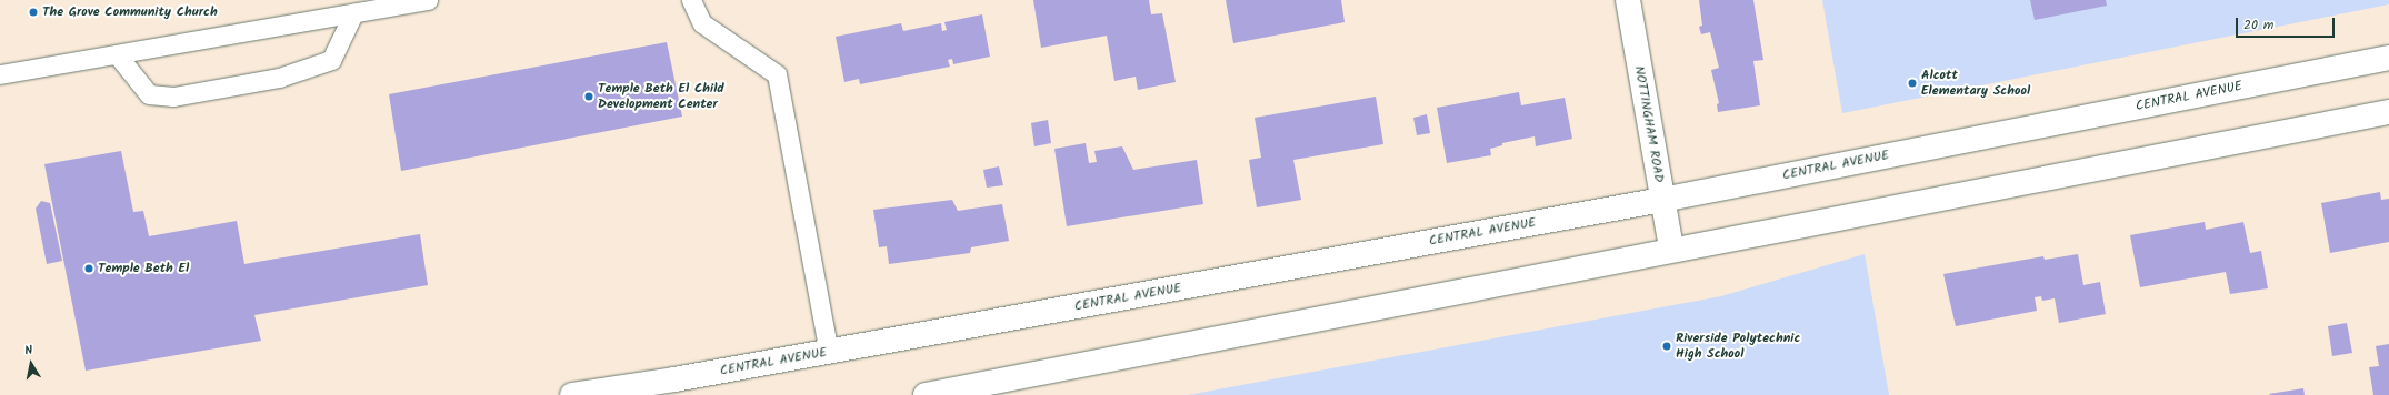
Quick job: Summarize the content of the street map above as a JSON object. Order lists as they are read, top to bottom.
{
  "streets": {
    "main road": ["CENTRAL AVENUE", "NOTTINGHAM ROAD"]
  },
  "crossings": [
    ["CENTRAL AVENUE", "NOTTINGHAM ROAD"]
  ],
  "places": [
    "The Grove Community Church",
    "Alcott Elementary School",
    "Temple Beth El Child Development Center",
    "Temple Beth El",
    "Riverside Polytechnic High School"
  ],
  "scale_bar": "20 m",
  "north": "top"
}
